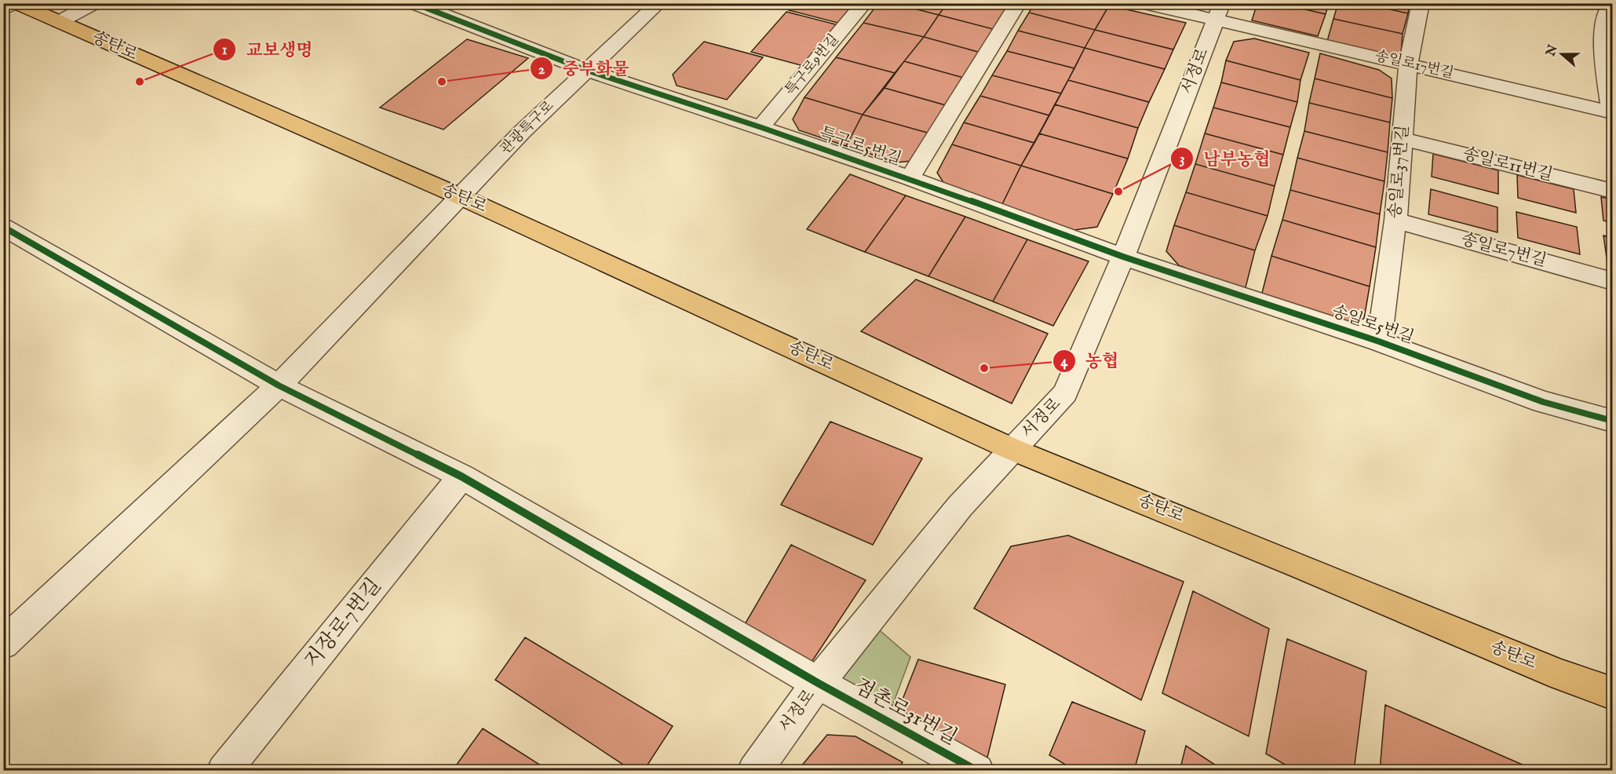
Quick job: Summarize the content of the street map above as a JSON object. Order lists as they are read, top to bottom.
{
  "streets": {
    "main road": ["송탄로"],
    "street": [
      "특구로9번길",
      "송일로17번길",
      "서정로",
      "관광특구로",
      "특구로5번길",
      "송일로11번길",
      "송일로37번길",
      "송일로7번길",
      "송일로5번길",
      "지장로7번길",
      "점촌로31번길"
    ]
  },
  "crossings": [
    ["송탄로", "서정로"],
    ["송탄로", "관광특구로"],
    ["특구로9번길", "특구로5번길"],
    ["송일로17번길", "서정로"],
    ["송일로17번길", "송일로37번길"],
    ["서정로", "특구로5번길"],
    ["서정로", "송일로5번길"],
    ["서정로", "점촌로31번길"],
    ["관광특구로", "특구로5번길"],
    ["관광특구로", "점촌로31번길"],
    ["특구로5번길", "송일로5번길"],
    ["송일로11번길", "송일로37번길"],
    ["송일로37번길", "송일로7번길"],
    ["송일로37번길", "송일로5번길"],
    ["지장로7번길", "점촌로31번길"]
  ],
  "places": [
    "교보생명",
    "중부화물",
    "남부농협",
    "농협"
  ],
  "north": "left"
}
